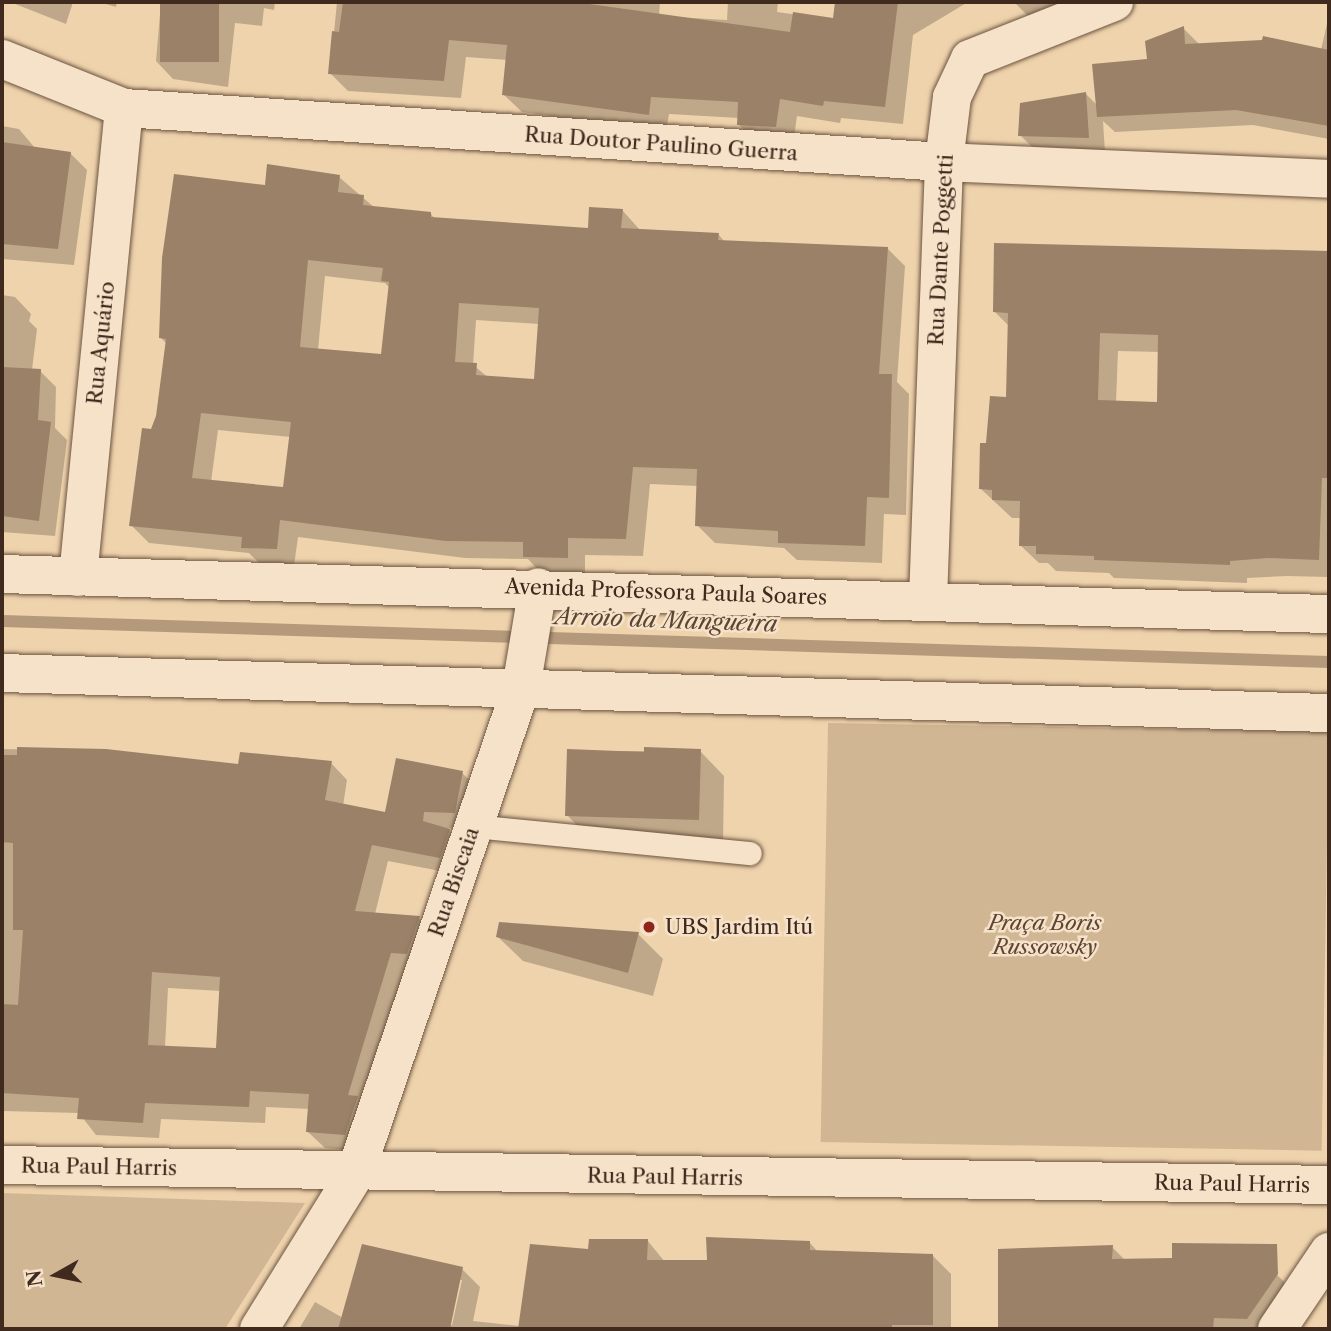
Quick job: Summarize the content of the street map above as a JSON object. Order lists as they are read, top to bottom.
{
  "streets": {
    "street": [
      "Rua Doutor Paulino Guerra",
      "Rua Dante Poggetti",
      "Rua Aquário",
      "Avenida Professora Paula Soares",
      "Rua Biscaia",
      "Rua Paul Harris"
    ]
  },
  "crossings": [
    ["Rua Doutor Paulino Guerra", "Rua Dante Poggetti"],
    ["Rua Doutor Paulino Guerra", "Rua Aquário"],
    ["Rua Dante Poggetti", "Avenida Professora Paula Soares"],
    ["Rua Aquário", "Avenida Professora Paula Soares"],
    ["Avenida Professora Paula Soares", "Rua Biscaia"],
    ["Rua Biscaia", "Rua Paul Harris"]
  ],
  "water": ["Arroio da Mangueira"],
  "parks": ["Praça Boris Russowsky"],
  "places": ["UBS Jardim Itú"],
  "north": "left"
}
